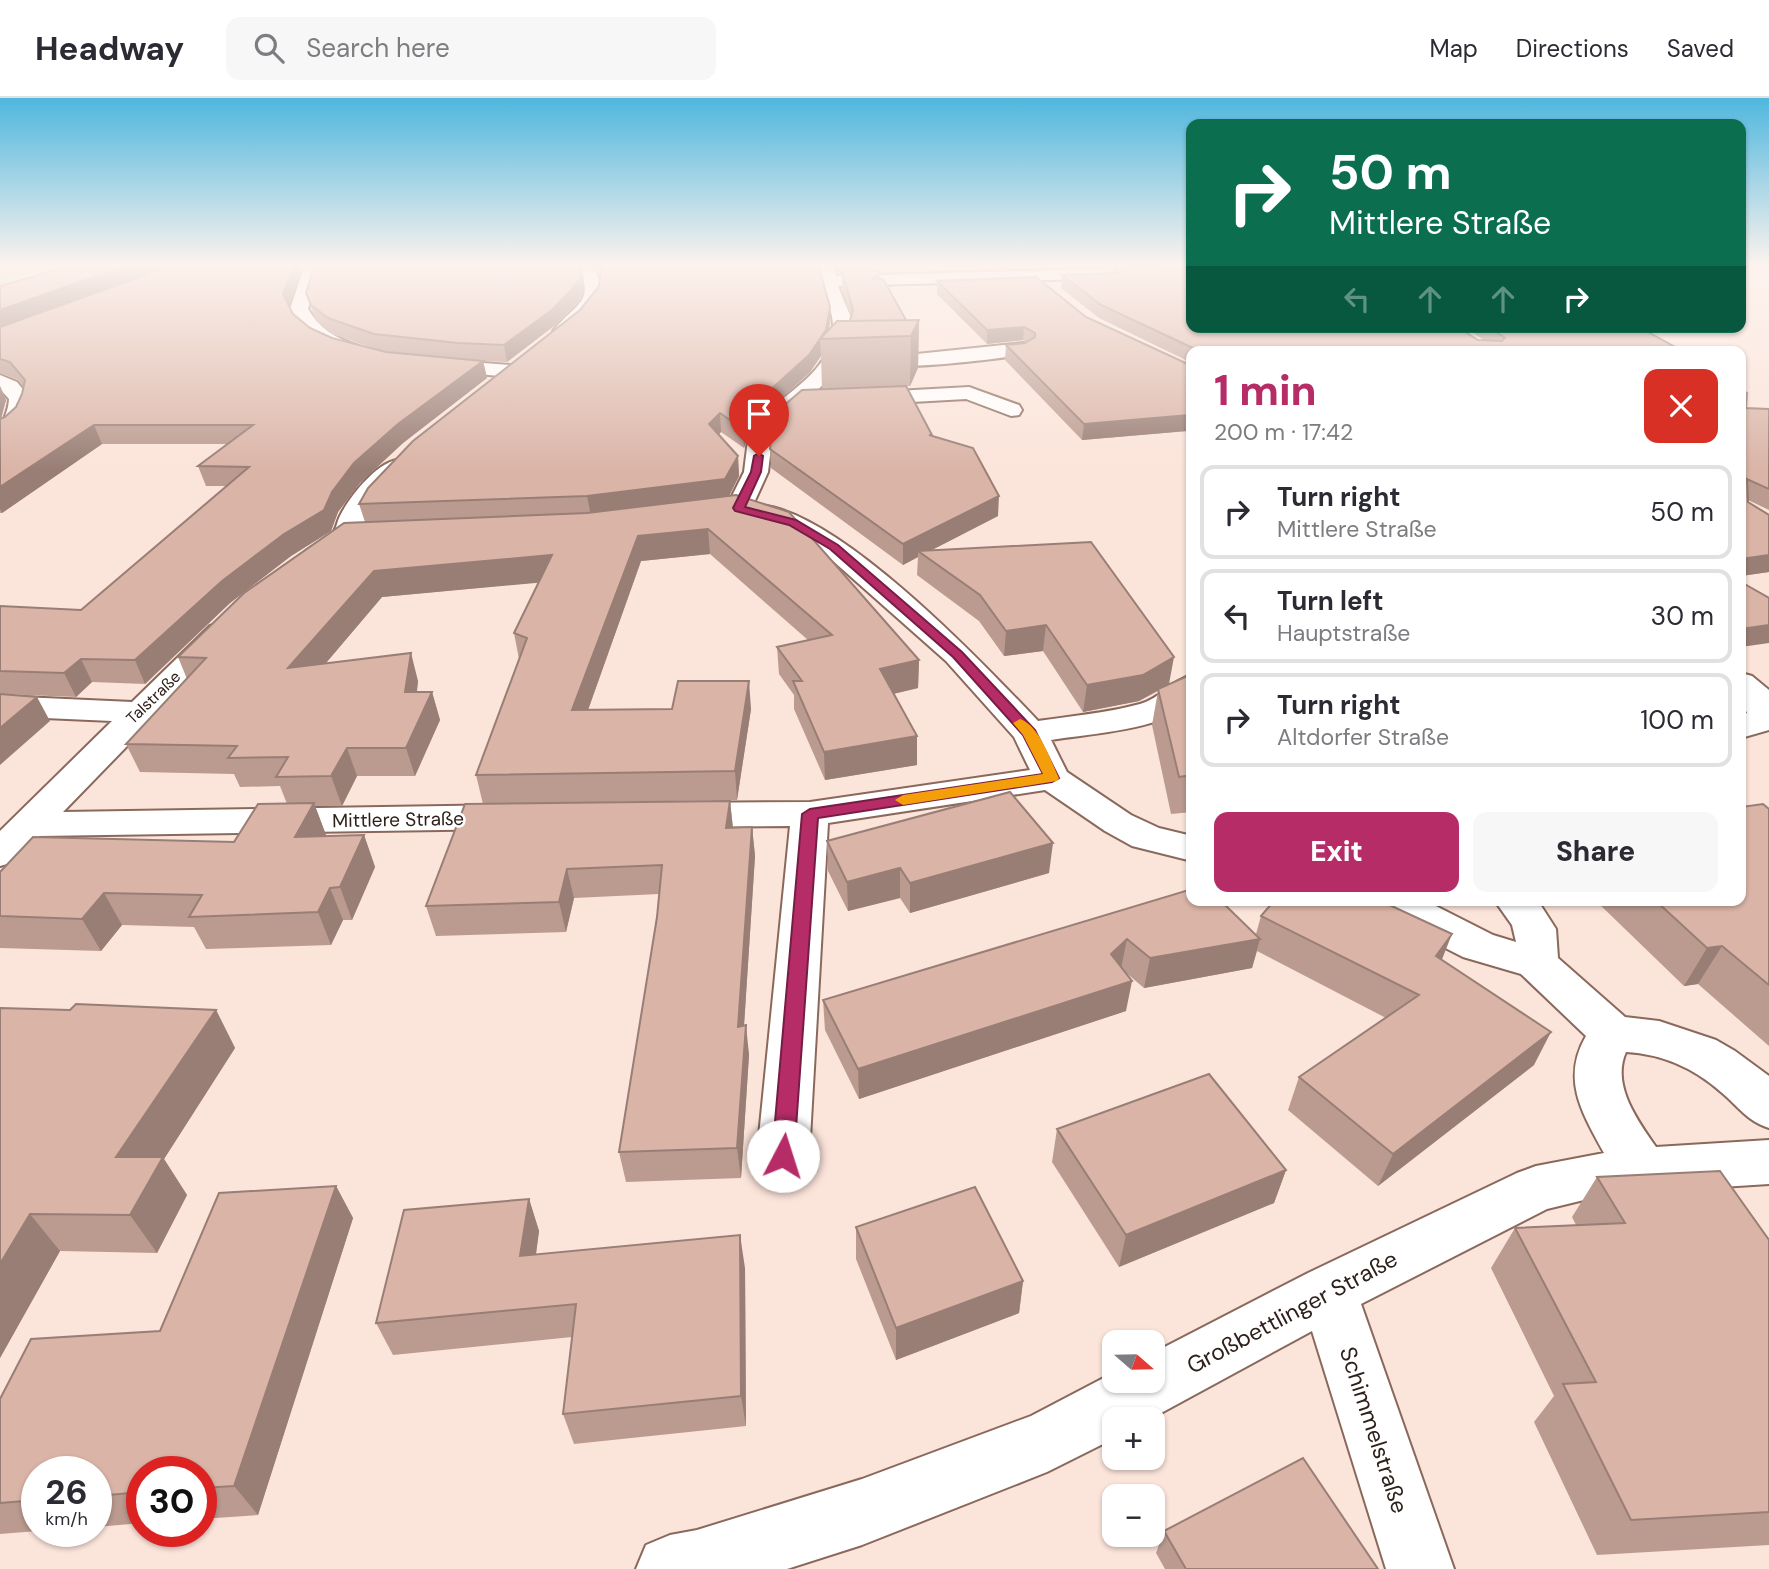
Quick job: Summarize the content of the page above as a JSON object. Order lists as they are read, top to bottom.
{
  "streets": {
    "street": [
      "Talstraße",
      "Mittlere Straße",
      "Großbettlinger Straße",
      "Schimmelstraße"
    ]
  },
  "crossings": [
    ["Talstraße", "Mittlere Straße"],
    ["Großbettlinger Straße", "Schimmelstraße"]
  ],
  "north": "right",
  "page": {
    "header": "Headway",
    "search": "Search here",
    "nav": ["Map", "Directions", "Saved"],
    "turn": ["50 m", "Mittlere Straße"],
    "heading": ["1 min", "200 m · 17:42"],
    "list": [
      {
        "name": "Turn right",
        "note": "Mittlere Straße",
        "value": "50 m"
      },
      {
        "name": "Turn left",
        "note": "Hauptstraße",
        "value": "30 m"
      },
      {
        "name": "Turn right",
        "note": "Altdorfer Straße",
        "value": "100 m"
      }
    ],
    "buttons": ["Exit", "Share"],
    "map_buttons": ["+", "−"],
    "speed": "26 km/h",
    "limit": "30"
  }
}
